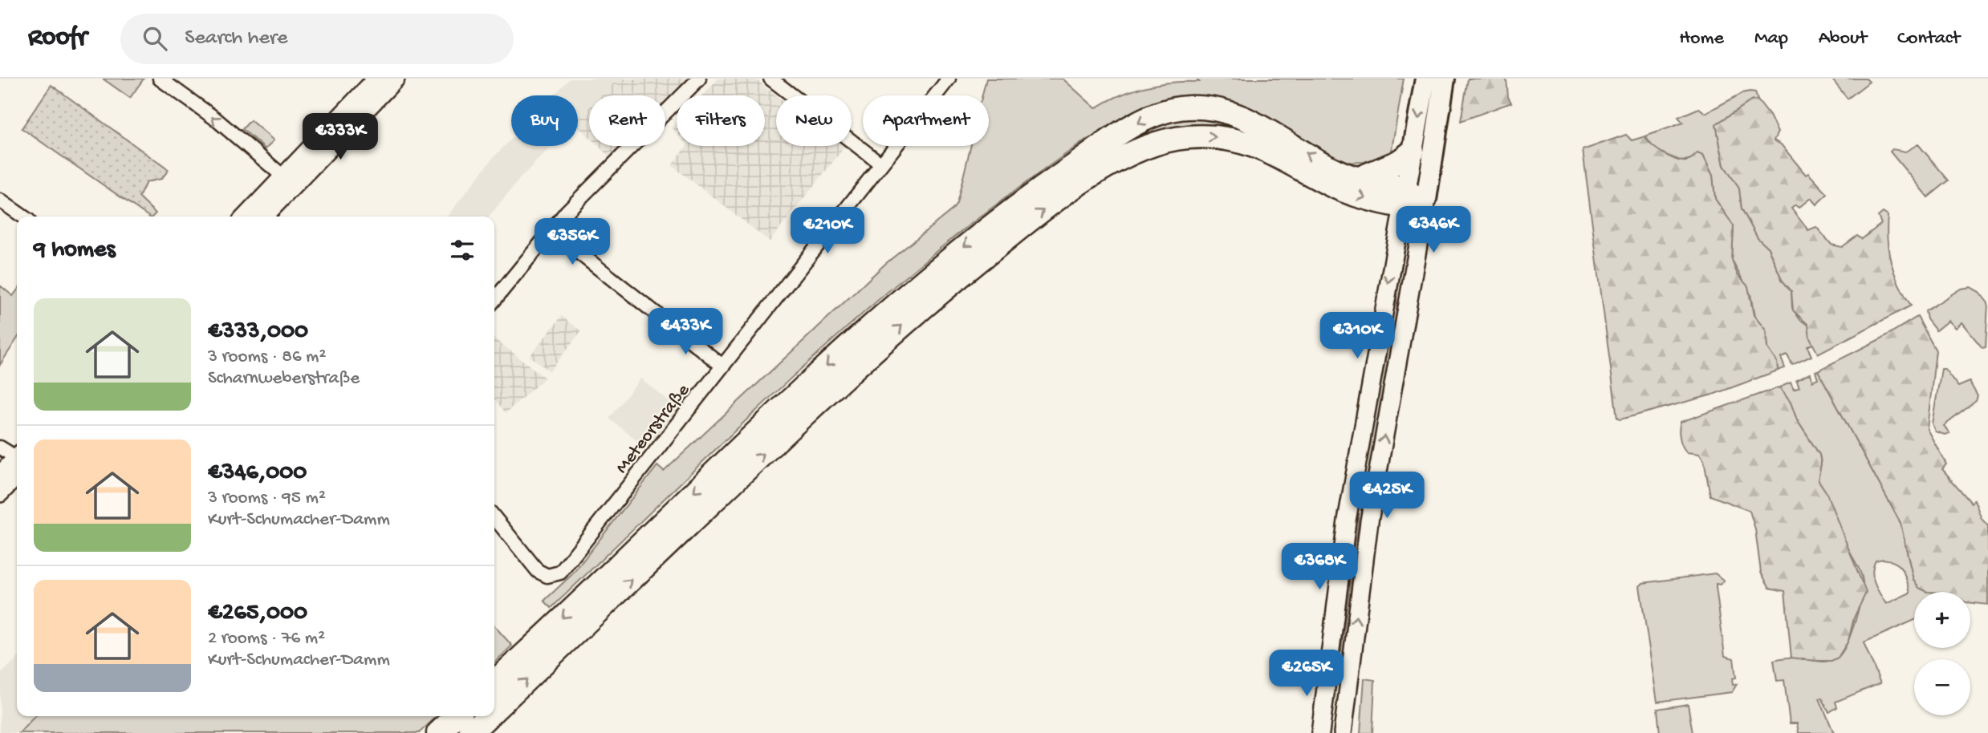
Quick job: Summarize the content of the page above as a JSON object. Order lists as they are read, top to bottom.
{
  "streets": {
    "street": ["Meteorstraße"]
  },
  "page": {
    "header": "Roofr",
    "search": "Search here",
    "nav": [
      "Home",
      "Map",
      "About",
      "Contact"
    ],
    "chip": [
      "Buy",
      "Rent",
      "Filters",
      "New",
      "Apartment"
    ],
    "price": [
      "€333K",
      "€346K",
      "€210K",
      "€356K",
      "€433K",
      "€310K",
      "€425K",
      "€368K",
      "€265K"
    ],
    "heading": "9 homes",
    "list": [
      {
        "name": "€333,000",
        "note": "3 rooms · 86 m² · Scharnweberstraße"
      },
      {
        "name": "€346,000",
        "note": "3 rooms · 95 m² · Kurt-Schumacher-Damm"
      },
      {
        "name": "€265,000",
        "note": "2 rooms · 76 m² · Kurt-Schumacher-Damm"
      }
    ],
    "map_buttons": ["+", "−"]
  }
}
